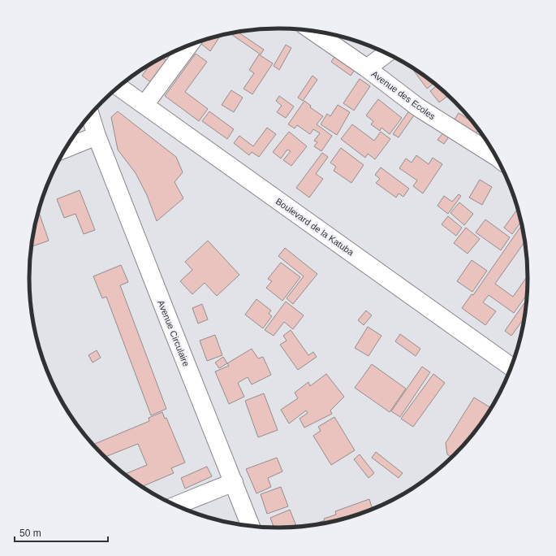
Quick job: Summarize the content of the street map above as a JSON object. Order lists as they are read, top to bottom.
{
  "streets": {
    "street": ["Avenue des Ecoles", "Boulevard de la Katuba", "Avenue Circulaire"]
  },
  "scale_bar": "50 m"
}
